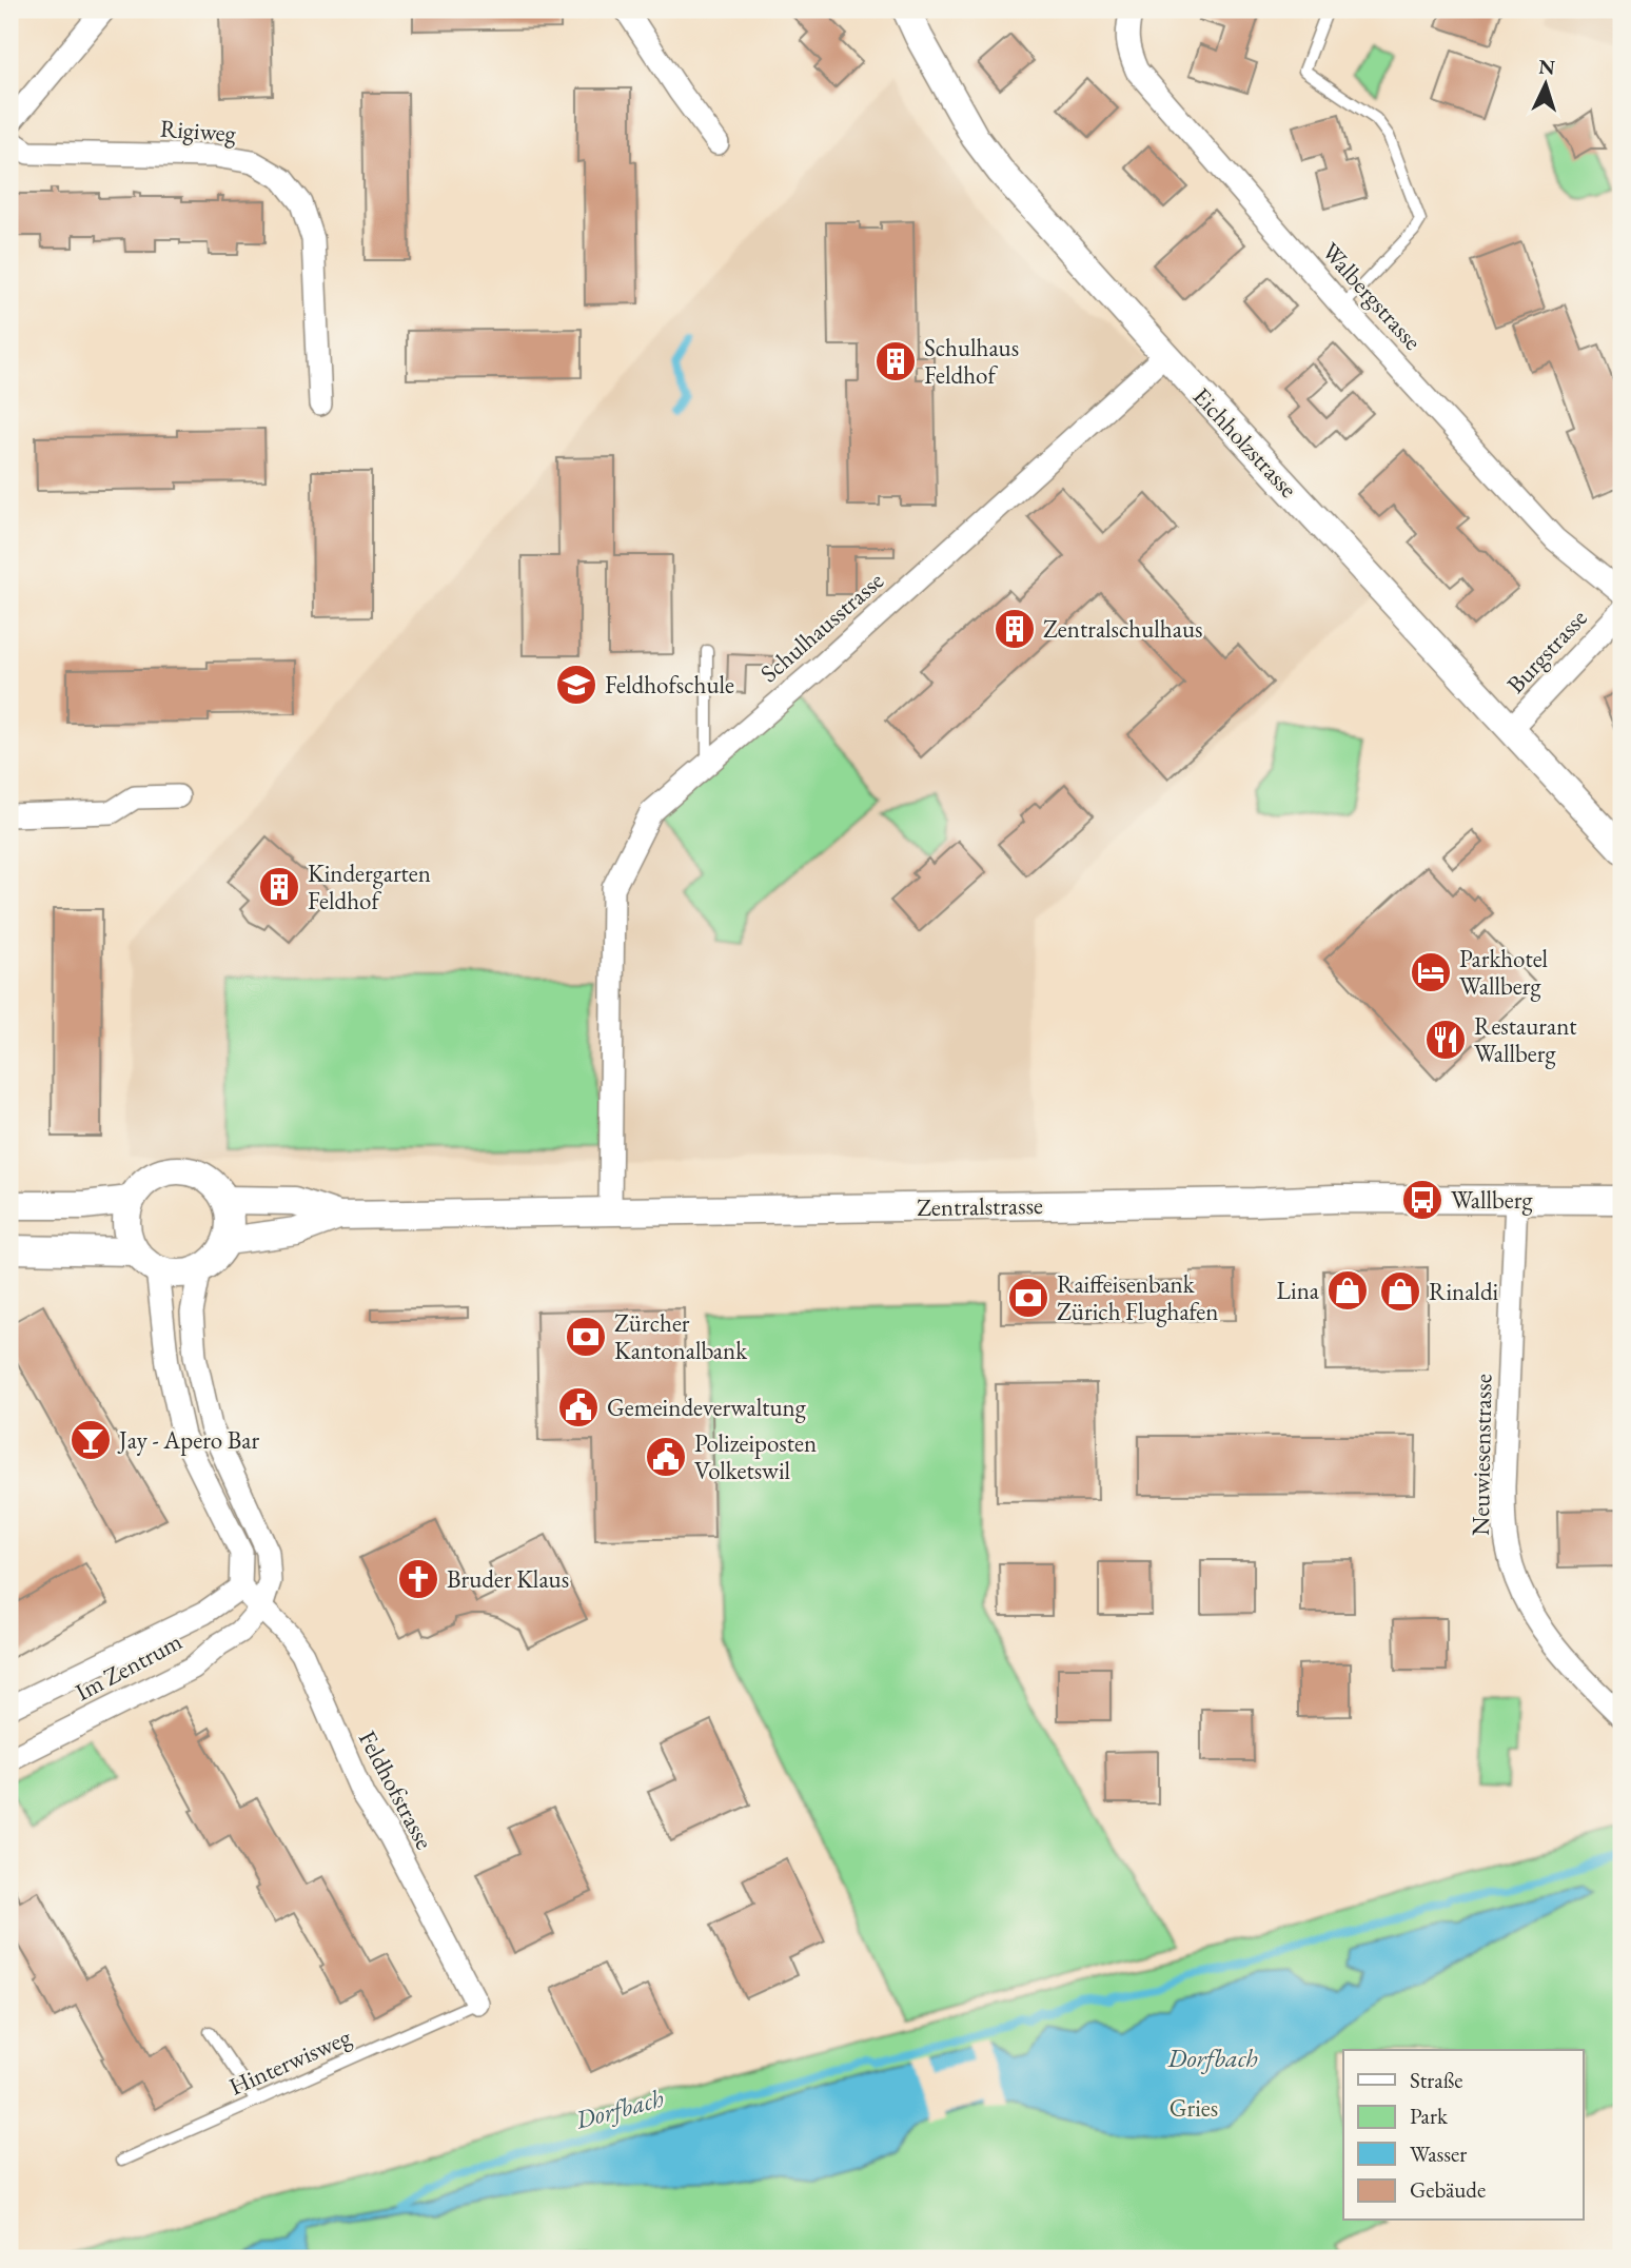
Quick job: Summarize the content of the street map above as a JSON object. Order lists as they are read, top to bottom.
{
  "streets": {
    "street": [
      "Rigiweg",
      "Walbergstrasse",
      "Eichholzstrasse",
      "Schulhausstrasse",
      "Burgstrasse",
      "Zentralstrasse",
      "Neuwiesenstrasse",
      "Im Zentrum",
      "Feldhofstrasse"
    ],
    "lane": ["Hinterwisweg"]
  },
  "crossings": [
    ["Eichholzstrasse", "Schulhausstrasse"],
    ["Eichholzstrasse", "Burgstrasse"],
    ["Schulhausstrasse", "Zentralstrasse"],
    ["Zentralstrasse", "Neuwiesenstrasse"],
    ["Im Zentrum", "Feldhofstrasse"],
    ["Feldhofstrasse", "Hinterwisweg"]
  ],
  "water": ["Dorfbach"],
  "parks": ["Gries"],
  "places": {
    "building": ["Schulhaus Feldhof", "Zentralschulhaus", "Kindergarten Feldhof"],
    "school or university": ["Feldhofschule"],
    "hotel": ["Parkhotel Wallberg"],
    "restaurant": ["Restaurant Wallberg"],
    "bus stop": ["Wallberg"],
    "shop": ["Lina", "Rinaldi"],
    "bank": ["Raiffeisenbank Zürich Flughafen", "Zürcher Kantonalbank"],
    "public building": ["Gemeindeverwaltung", "Polizeiposten Volketswil"],
    "bar": ["Jay - Apero Bar"],
    "church": ["Bruder Klaus"]
  },
  "legend": [
    "Straße",
    "Park",
    "Wasser",
    "Gebäude"
  ],
  "north": "top"
}
